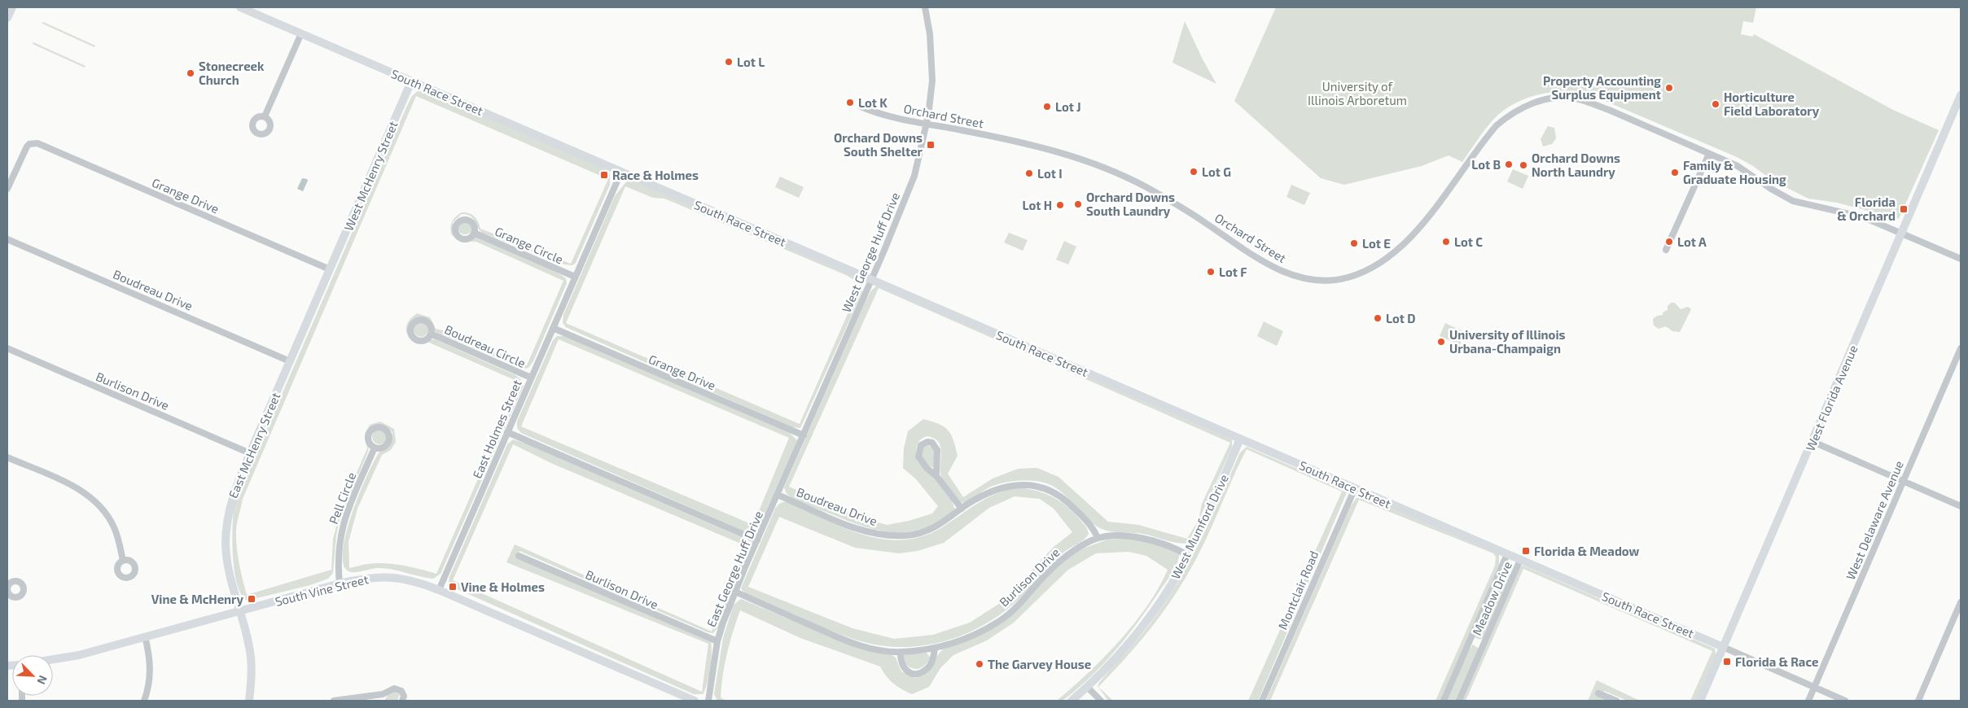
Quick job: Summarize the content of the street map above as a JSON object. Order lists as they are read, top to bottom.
{
  "streets": {
    "street": [
      "South Race Street",
      "Orchard Street",
      "West McHenry Street",
      "Grange Drive",
      "Grange Circle",
      "West George Huff Drive",
      "Boudreau Drive",
      "Boudreau Circle",
      "Burlison Drive",
      "West Florida Avenue",
      "East Holmes Street",
      "East McHenry Street",
      "Pell Circle",
      "West Delaware Avenue",
      "West Mumford Drive",
      "East George Huff Drive",
      "South Vine Street",
      "Montclair Road",
      "Meadow Drive"
    ]
  },
  "crossings": [
    ["South Race Street", "West McHenry Street"],
    ["South Race Street", "West George Huff Drive"],
    ["South Race Street", "West Florida Avenue"],
    ["South Race Street", "East Holmes Street"],
    ["South Race Street", "West Delaware Avenue"],
    ["South Race Street", "West Mumford Drive"],
    ["South Race Street", "Montclair Road"],
    ["South Race Street", "Meadow Drive"],
    ["Orchard Street", "West George Huff Drive"],
    ["Orchard Street", "West Florida Avenue"],
    ["West McHenry Street", "Grange Drive"],
    ["West McHenry Street", "East McHenry Street"],
    ["Grange Drive", "West George Huff Drive"],
    ["Grange Drive", "East Holmes Street"],
    ["Grange Drive", "East McHenry Street"],
    ["Grange Circle", "East Holmes Street"],
    ["West George Huff Drive", "Boudreau Drive"],
    ["West George Huff Drive", "East George Huff Drive"],
    ["Boudreau Drive", "Burlison Drive"],
    ["Boudreau Drive", "East McHenry Street"],
    ["Boudreau Drive", "East George Huff Drive"],
    ["Boudreau Circle", "East Holmes Street"],
    ["Burlison Drive", "East McHenry Street"],
    ["Burlison Drive", "West Mumford Drive"],
    ["Burlison Drive", "East George Huff Drive"],
    ["East Holmes Street", "South Vine Street"],
    ["East McHenry Street", "South Vine Street"],
    ["Pell Circle", "South Vine Street"]
  ],
  "parks": ["University of Illinois Arboretum"],
  "places": {
    "other": [
      "Lot L",
      "Stonecreek Church",
      "Property Accounting Surplus Equipment",
      "Lot K",
      "Horticulture Field Laboratory",
      "Lot J",
      "Lot B",
      "Orchard Downs North Laundry",
      "Lot G",
      "Family & Graduate Housing",
      "Lot I",
      "Orchard Downs South Laundry",
      "Lot H",
      "Lot C",
      "Lot A",
      "Lot E",
      "Lot F",
      "Lot D",
      "University of Illinois Urbana-Champaign",
      "The Garvey House"
    ],
    "transit": [
      "Orchard Downs South Shelter",
      "Race & Holmes",
      "Florida & Orchard",
      "Florida & Meadow",
      "Vine & Holmes",
      "Vine & McHenry",
      "Florida & Race"
    ]
  },
  "north": "bottom right"
}
